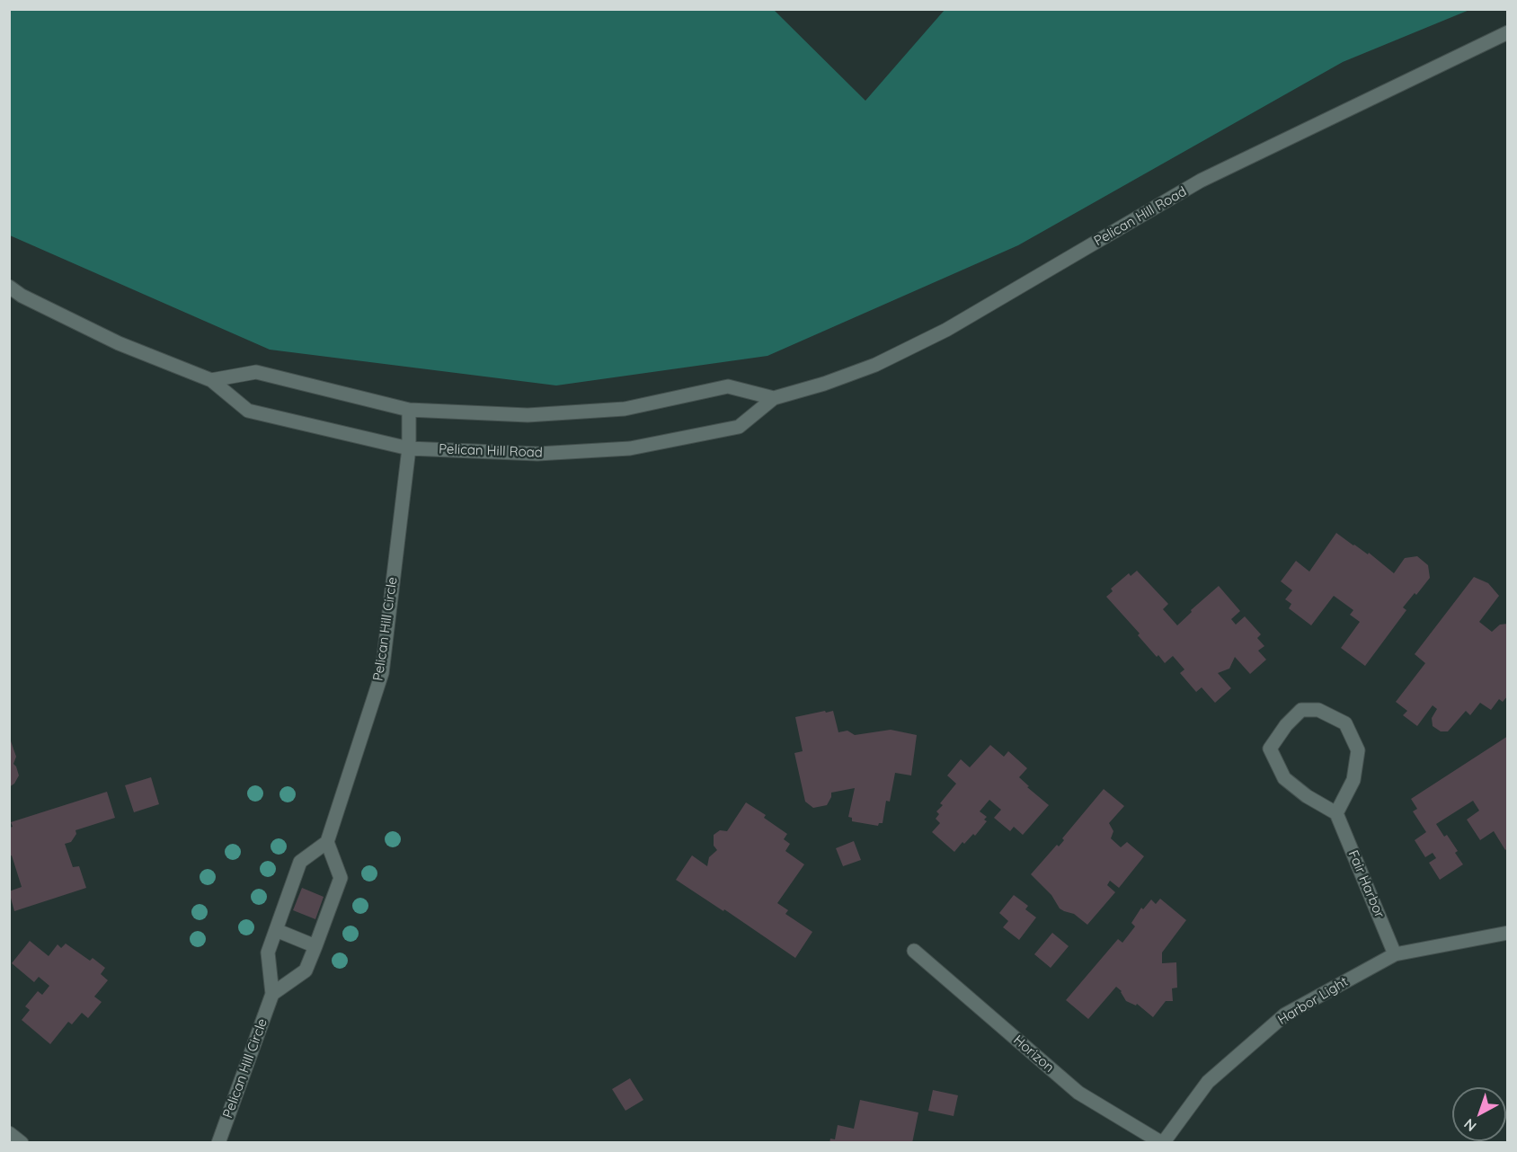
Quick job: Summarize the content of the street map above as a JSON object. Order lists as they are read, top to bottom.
{
  "streets": {
    "street": [
      "Pelican Hill Road",
      "Pelican Hill Circle",
      "Fair Harbor",
      "Harbor Light",
      "Horizon"
    ]
  },
  "crossings": [
    ["Pelican Hill Road", "Pelican Hill Circle"],
    ["Fair Harbor", "Harbor Light"],
    ["Harbor Light", "Horizon"]
  ],
  "north": "bottom left"
}
